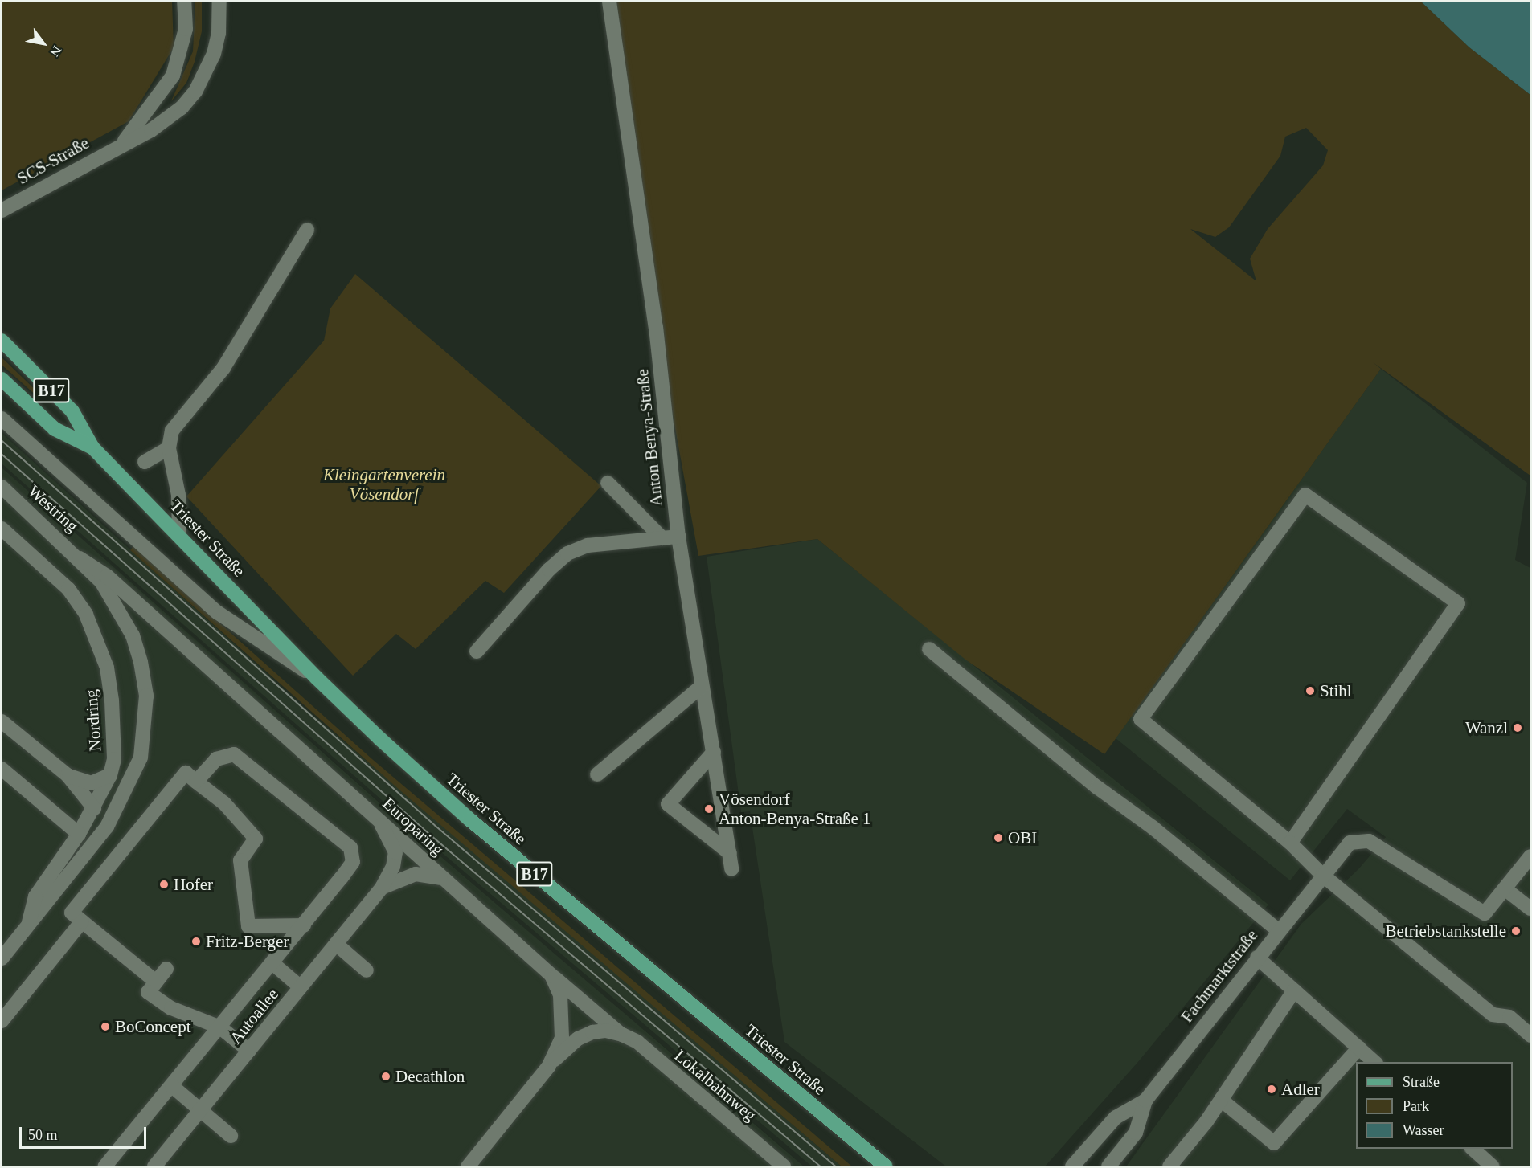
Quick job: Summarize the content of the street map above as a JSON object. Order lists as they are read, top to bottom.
{
  "streets": {
    "main road": ["B17", "Triester Straße"],
    "street": [
      "SCS-Straße",
      "Anton Benya-Straße",
      "Westring",
      "Nordring",
      "Europaring",
      "Fachmarktstraße",
      "Autoallee",
      "Lokalbahnweg"
    ]
  },
  "crossings": [
    ["Westring", "Nordring"],
    ["Westring", "Europaring"],
    ["Nordring", "Europaring"],
    ["Europaring", "Autoallee"]
  ],
  "parks": ["Kleingartenverein Vösendorf"],
  "places": [
    "Stihl",
    "Wanzl",
    "Vösendorf Anton-Benya-Straße 1",
    "OBI",
    "Hofer",
    "Betriebstankstelle",
    "Fritz-Berger",
    "BoConcept",
    "Decathlon",
    "Adler"
  ],
  "legend": ["Straße", "Park", "Wasser"],
  "scale_bar": "50 m",
  "north": "bottom right"
}
